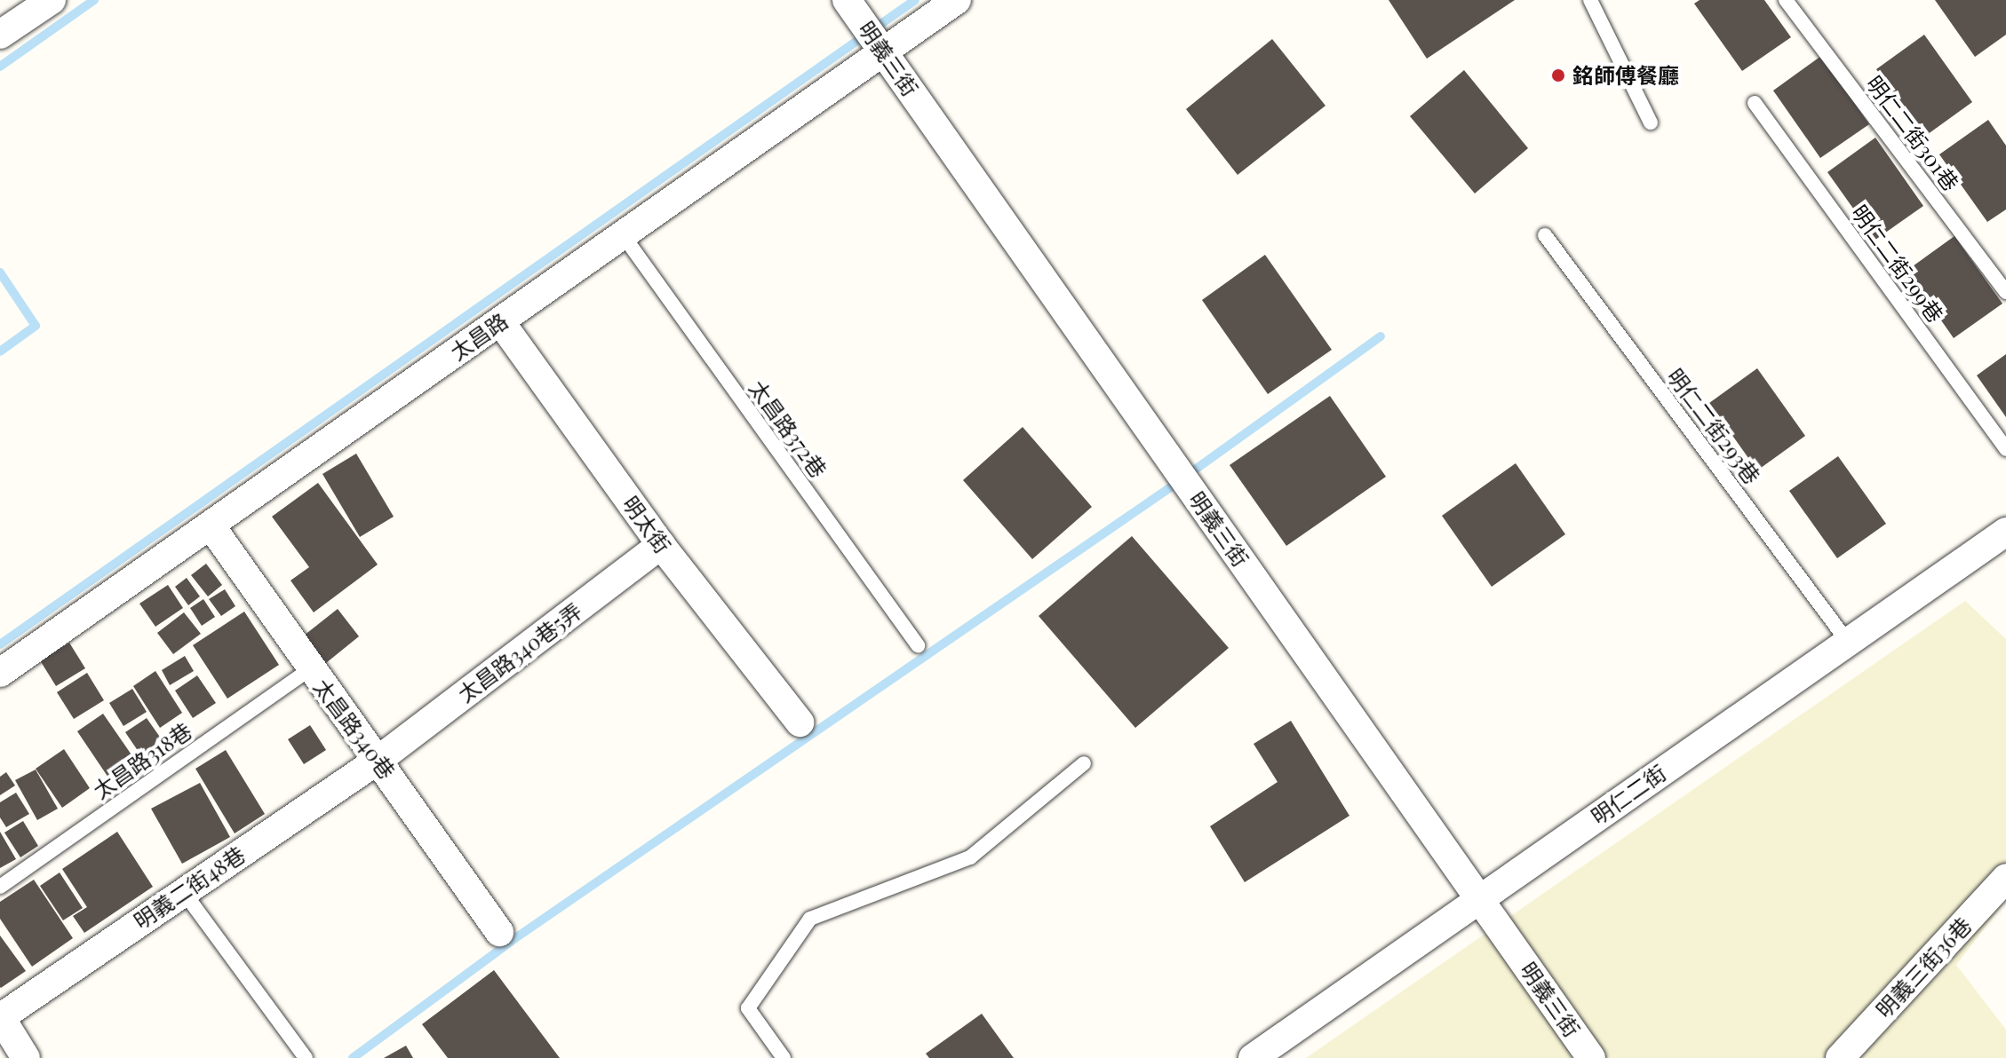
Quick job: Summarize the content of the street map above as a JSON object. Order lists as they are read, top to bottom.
{
  "streets": {
    "street": [
      "明義三街",
      "太昌路",
      "明太街",
      "太昌路340巷5弄",
      "太昌路340巷",
      "明仁二街",
      "明義二街48巷",
      "明義三街36巷"
    ],
    "lane": [
      "明仁二街301巷",
      "明仁二街299巷",
      "明仁二街293巷",
      "太昌路372巷",
      "太昌路318巷"
    ]
  },
  "crossings": [
    ["明義三街", "太昌路"],
    ["明義三街", "明仁二街"],
    ["太昌路", "太昌路372巷"],
    ["太昌路", "明太街"],
    ["太昌路", "太昌路340巷"],
    ["明仁二街293巷", "明仁二街"],
    ["明太街", "太昌路340巷5弄"],
    ["太昌路340巷5弄", "太昌路340巷"],
    ["太昌路340巷5弄", "明義二街48巷"],
    ["太昌路340巷", "太昌路318巷"],
    ["太昌路340巷", "明義二街48巷"]
  ],
  "places": ["銘師傅餐廳"]
}
